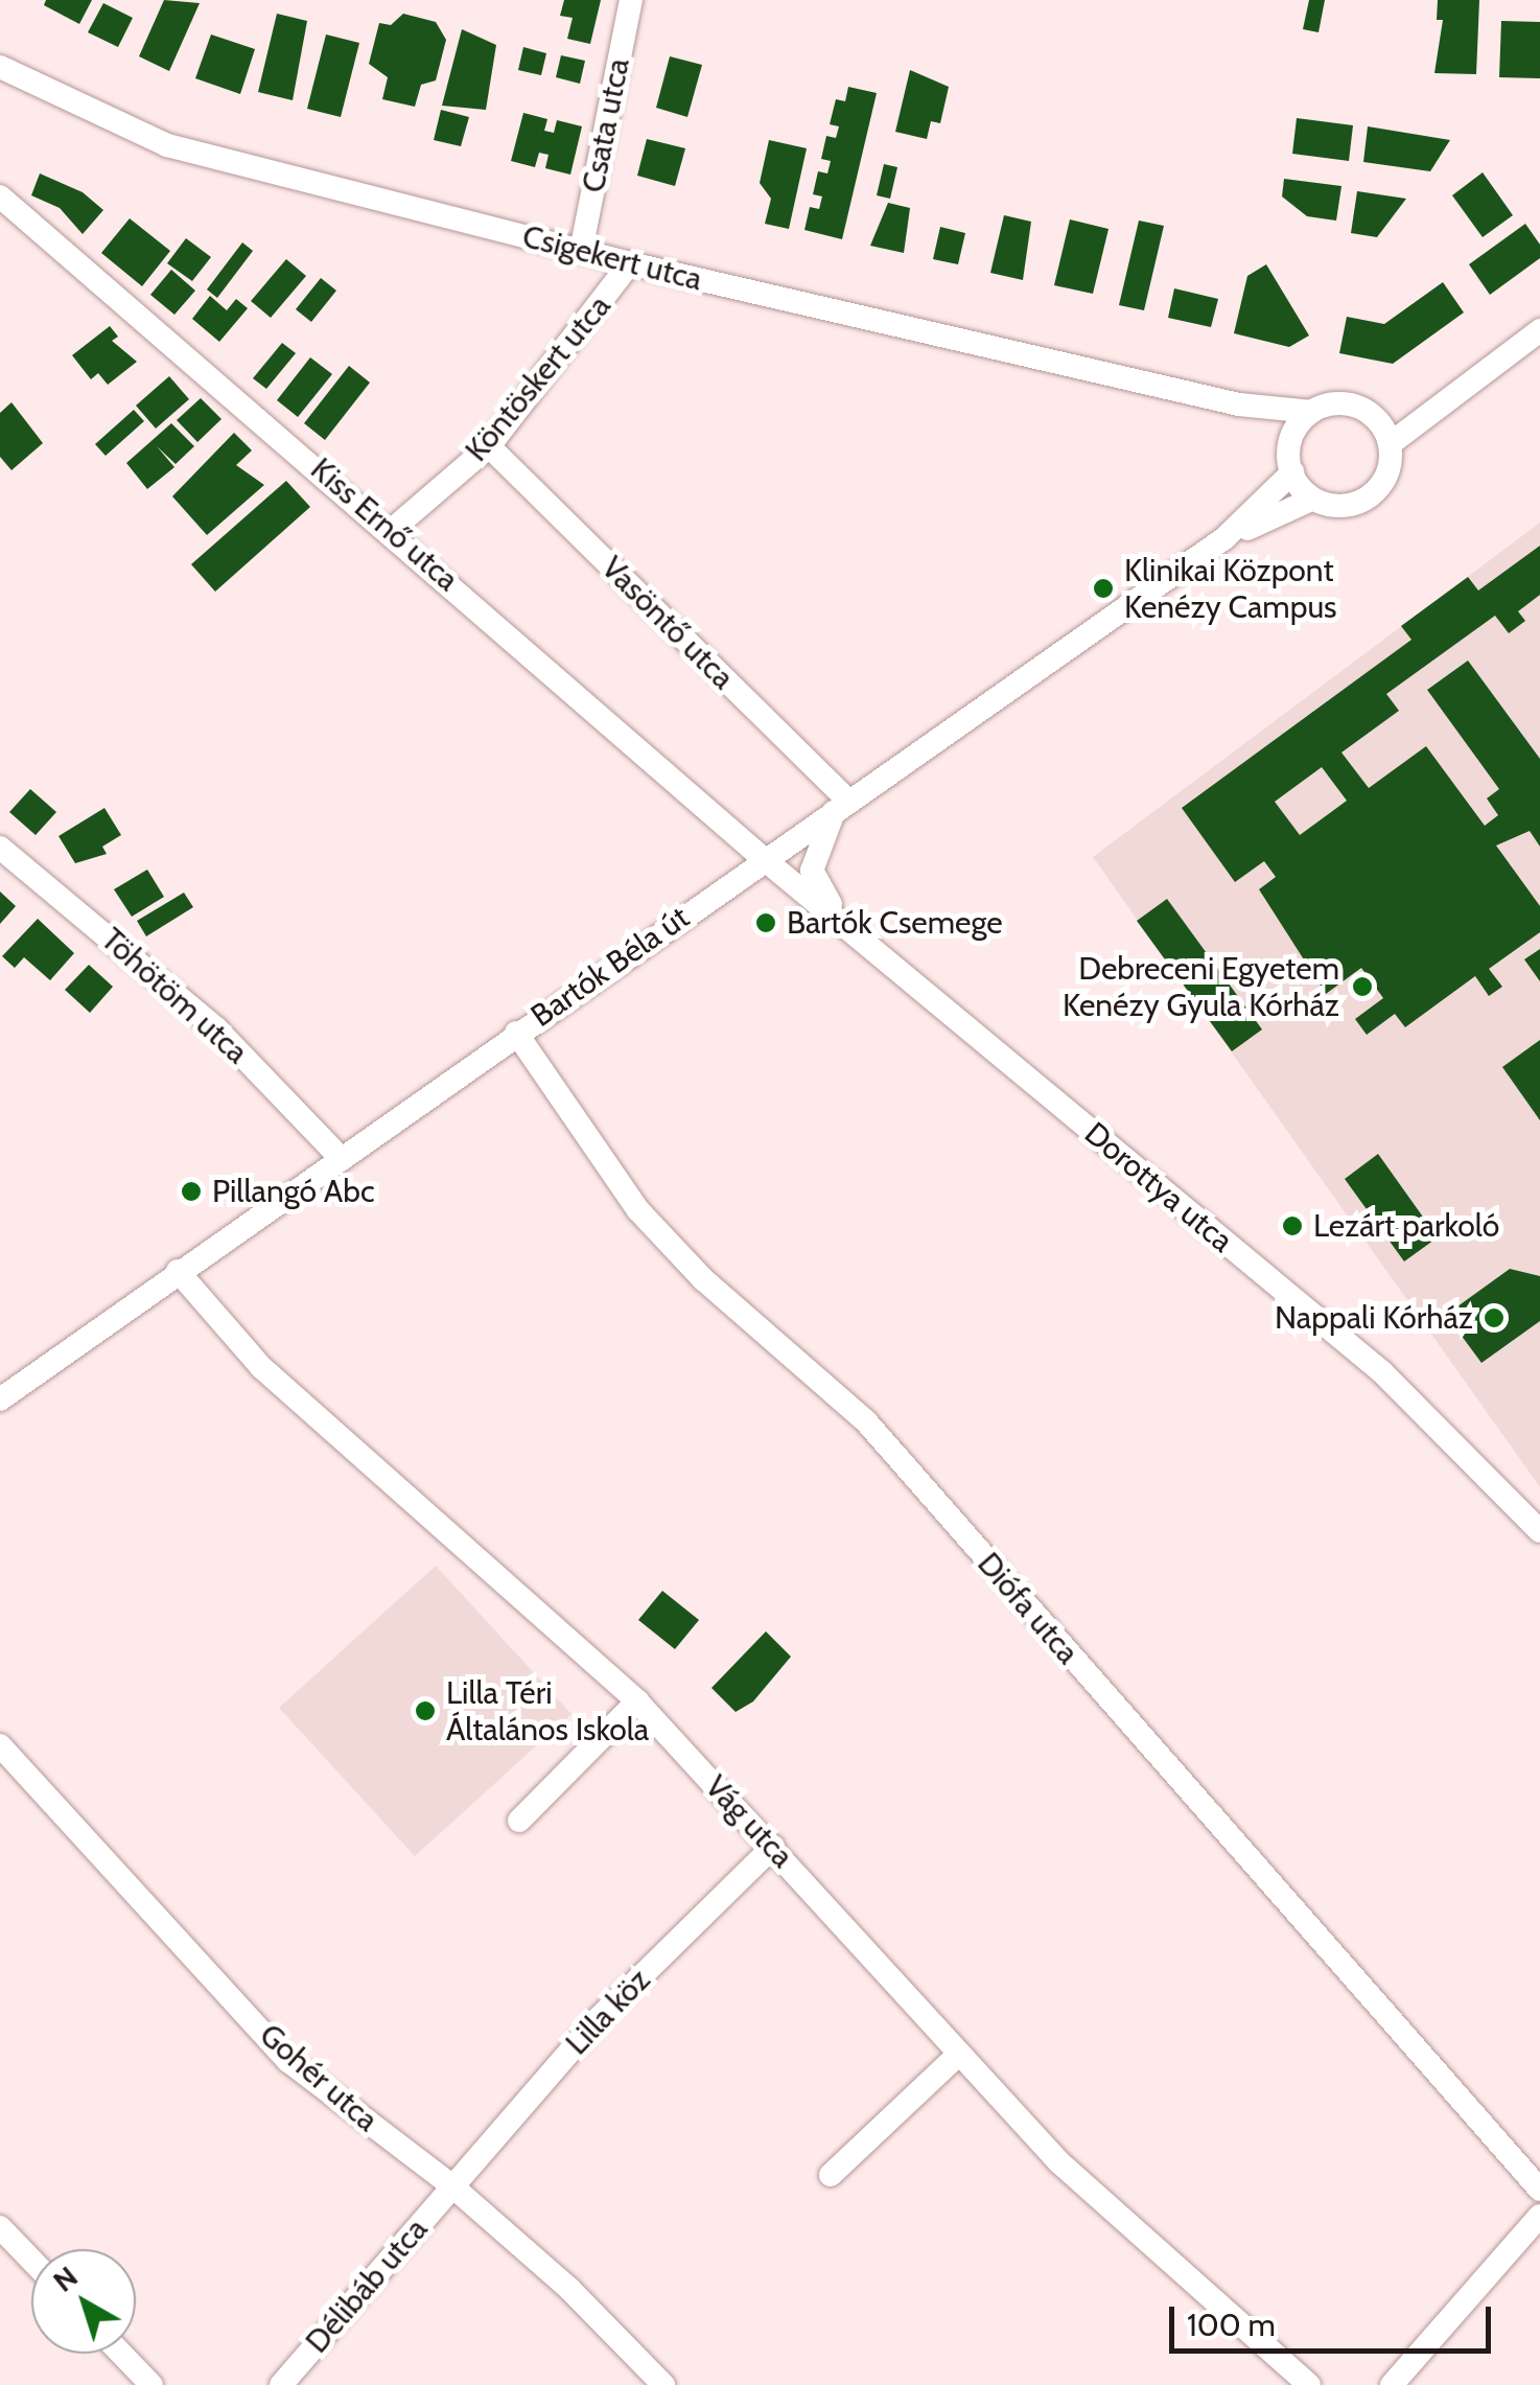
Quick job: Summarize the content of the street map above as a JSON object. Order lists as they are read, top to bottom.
{
  "streets": {
    "street": [
      "Csata utca",
      "Csigekert utca",
      "Köntöskert utca",
      "Kiss Ernő utca",
      "Vasöntő utca",
      "Bartók Béla út",
      "Töhötöm utca",
      "Dorottya utca",
      "Diófa utca",
      "Vág utca",
      "Lilla köz",
      "Gohér utca",
      "Délibáb utca"
    ]
  },
  "crossings": [
    ["Csata utca", "Csigekert utca"],
    ["Csigekert utca", "Köntöskert utca"],
    ["Köntöskert utca", "Kiss Ernő utca"],
    ["Köntöskert utca", "Vasöntő utca"],
    ["Kiss Ernő utca", "Bartók Béla út"],
    ["Kiss Ernő utca", "Dorottya utca"],
    ["Vasöntő utca", "Bartók Béla út"],
    ["Bartók Béla út", "Töhötöm utca"],
    ["Bartók Béla út", "Dorottya utca"],
    ["Bartók Béla út", "Diófa utca"],
    ["Bartók Béla út", "Vág utca"],
    ["Vág utca", "Lilla köz"],
    ["Lilla köz", "Gohér utca"],
    ["Lilla köz", "Délibáb utca"],
    ["Gohér utca", "Délibáb utca"]
  ],
  "places": [
    "Klinikai Központ Kenézy Campus",
    "Bartók Csemege",
    "Debreceni Egyetem Kenézy Gyula Kórház",
    "Pillangó Abc",
    "Lezárt parkoló",
    "Nappali Kórház",
    "Lilla Téri Általános Iskola"
  ],
  "scale_bar": "100 m",
  "north": "top left"
}
